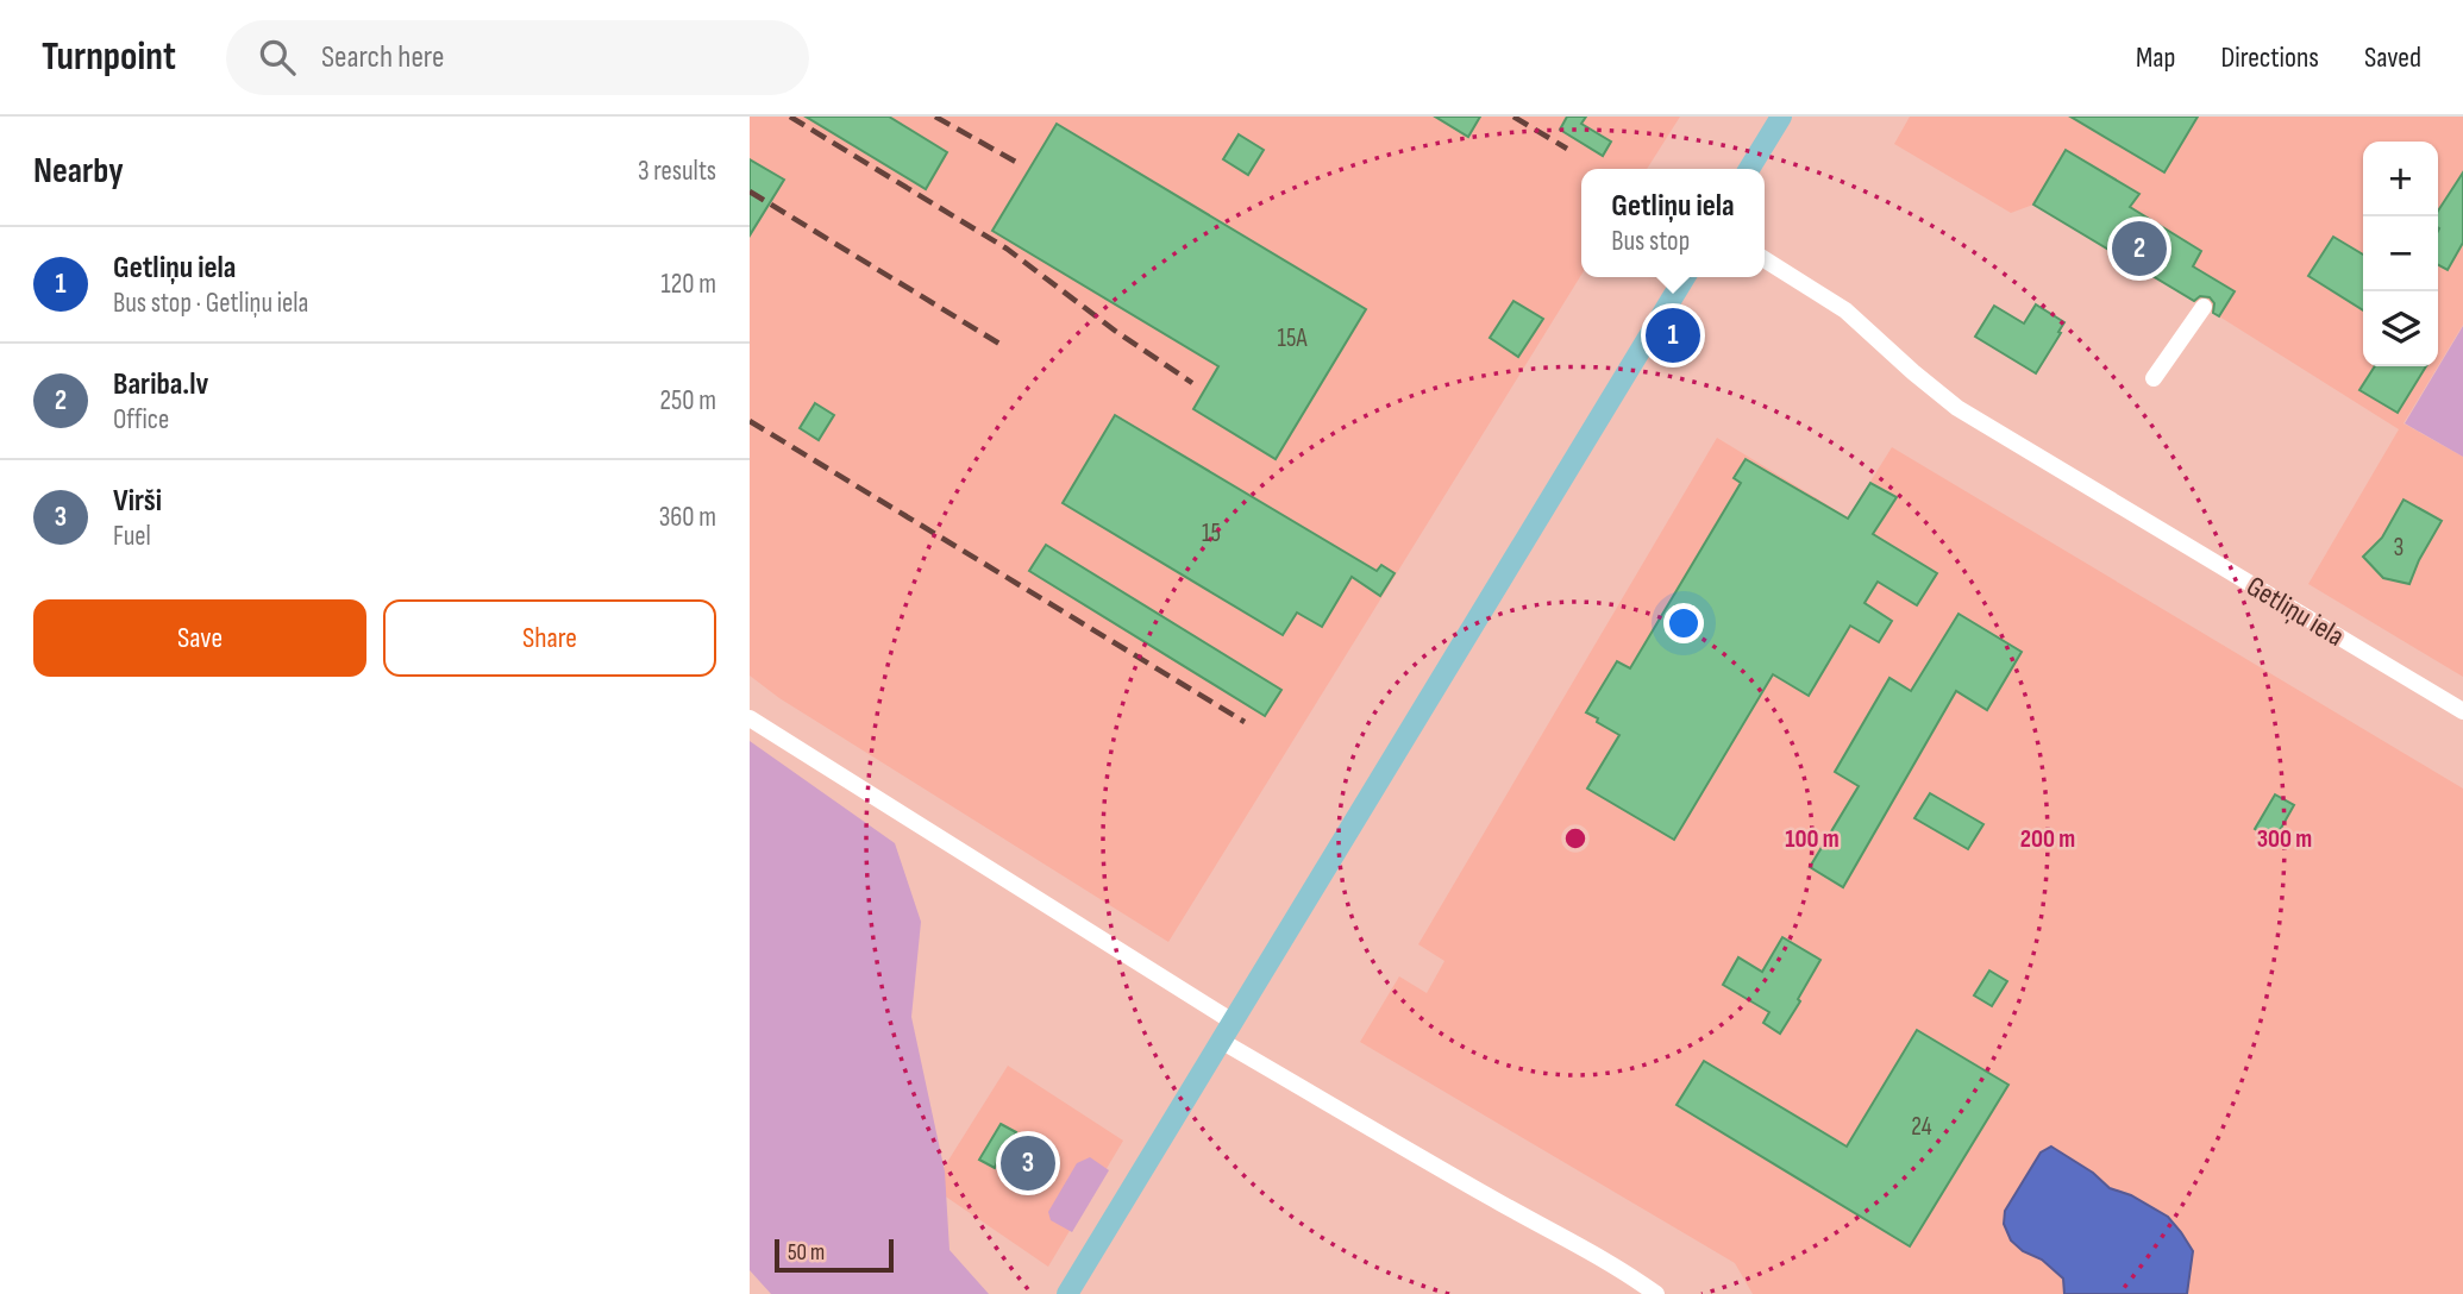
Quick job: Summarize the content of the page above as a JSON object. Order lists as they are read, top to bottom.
{
  "streets": {
    "street": ["Getliņu iela"]
  },
  "house_numbers": [
    "15A",
    "15",
    "3",
    "24"
  ],
  "scale_bar": "50 m",
  "page": {
    "header": "Turnpoint",
    "search": "Search here",
    "nav": ["Map", "Directions", "Saved"],
    "heading": ["Nearby", "3 results"],
    "map_buttons": ["+", "−"],
    "popup": ["Getliņu iela", "Bus stop"],
    "pins": ["2", "1", "3"],
    "list": [
      {
        "mark": "1",
        "name": "Getliņu iela",
        "note": "Bus stop · Getliņu iela",
        "value": "120 m"
      },
      {
        "mark": "2",
        "name": "Bariba.lv",
        "note": "Office",
        "value": "250 m"
      },
      {
        "mark": "3",
        "name": "Virši",
        "note": "Fuel",
        "value": "360 m"
      }
    ],
    "buttons": ["Save", "Share"],
    "scale": "50 m"
  },
  "rings": ["100 m", "200 m", "300 m"]
}
